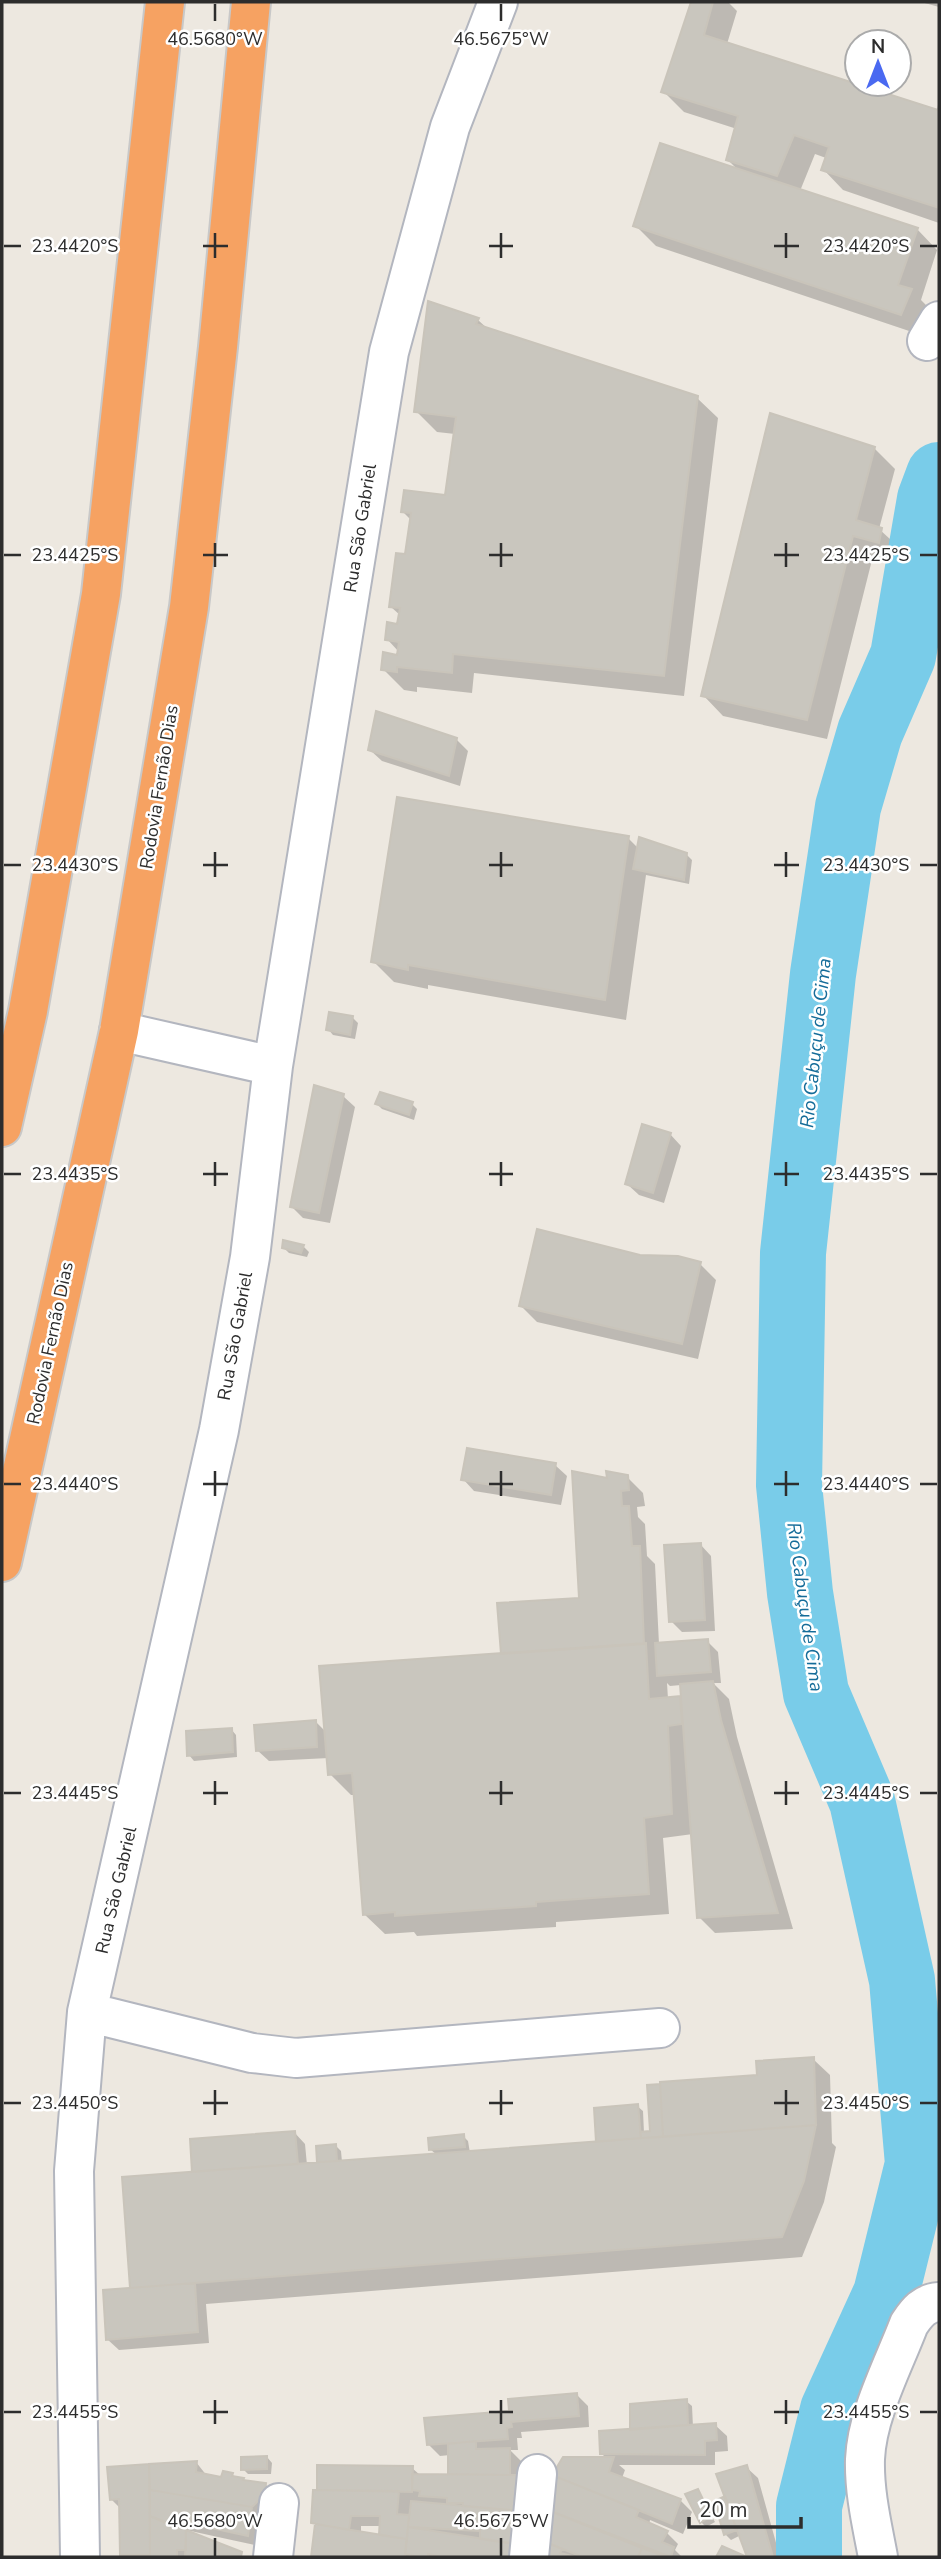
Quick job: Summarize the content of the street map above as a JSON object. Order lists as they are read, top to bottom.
{
  "streets": {
    "highway": ["Rodovia Fernão Dias"],
    "street": ["Rua São Gabriel"]
  },
  "water": ["Rio Cabuçu de Cima"],
  "scale_bar": "20 m",
  "north": "top",
  "coordinates": [
    "46.5680°W",
    "46.5675°W",
    "23.4420°S",
    "23.4425°S",
    "23.4430°S",
    "23.4435°S",
    "23.4440°S",
    "23.4445°S",
    "23.4450°S",
    "23.4455°S"
  ]
}
